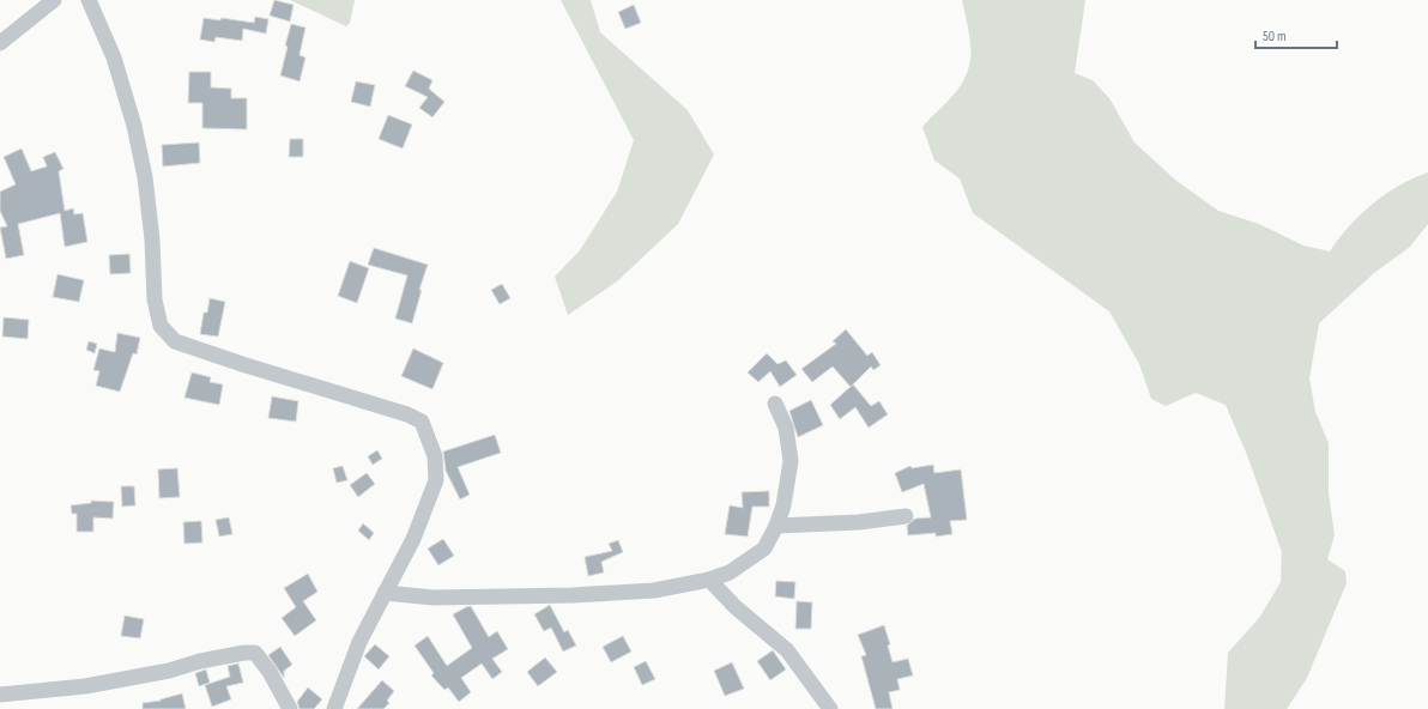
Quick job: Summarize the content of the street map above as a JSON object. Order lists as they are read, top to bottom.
{
  "scale_bar": "50 m"
}
